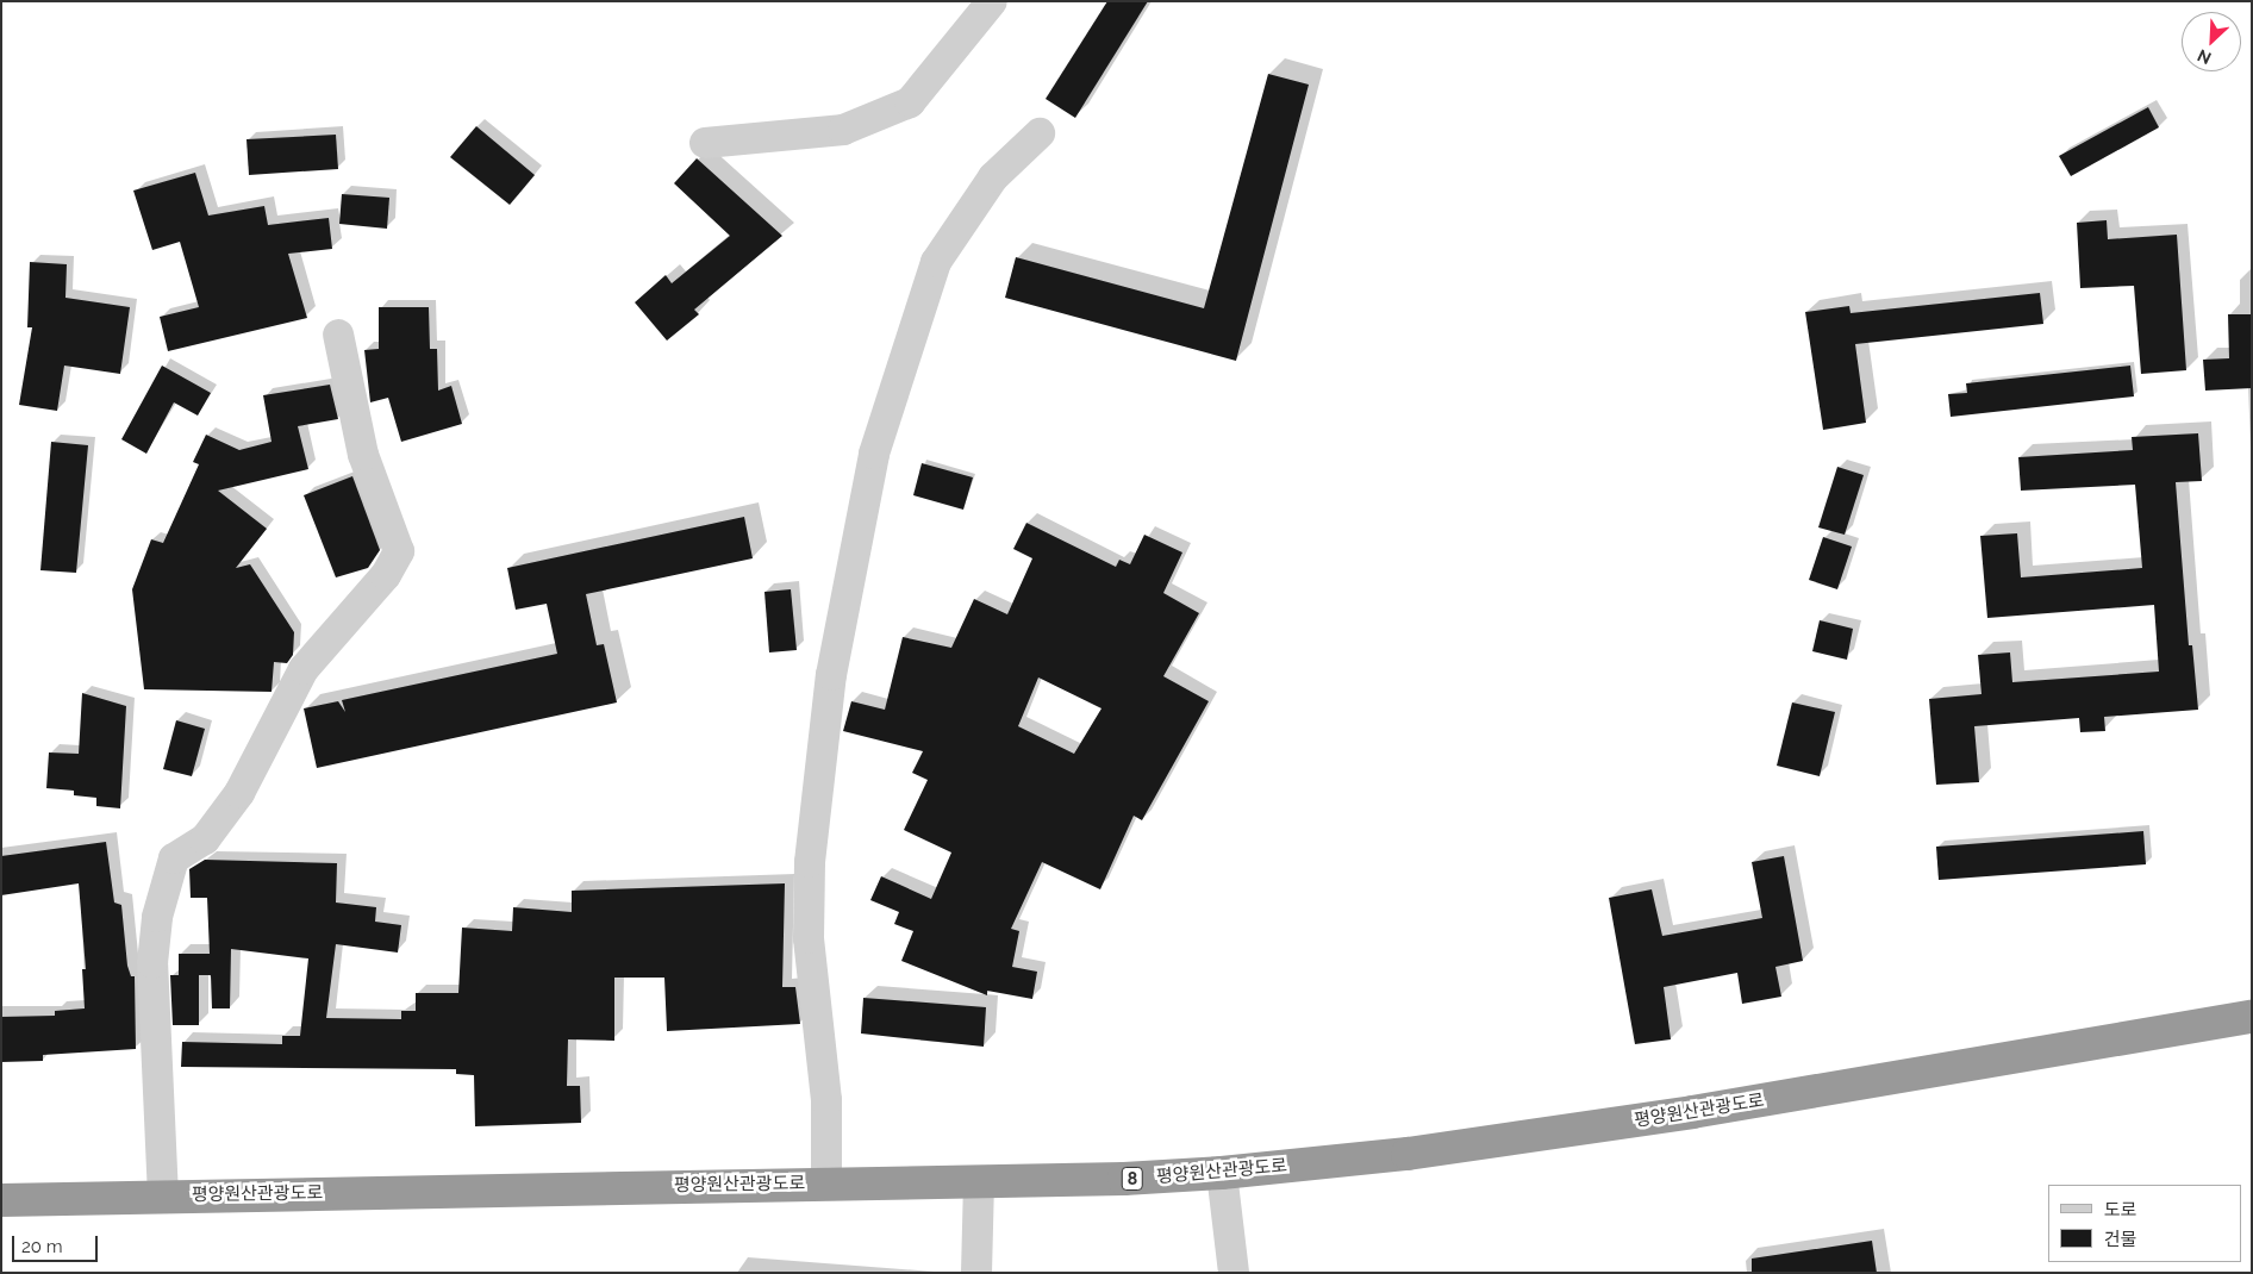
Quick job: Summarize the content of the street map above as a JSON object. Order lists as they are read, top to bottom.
{
  "streets": {
    "highway": ["평양원산관광도로", "8"]
  },
  "legend": ["도로", "건물"],
  "scale_bar": "20 m",
  "north": "bottom left"
}
